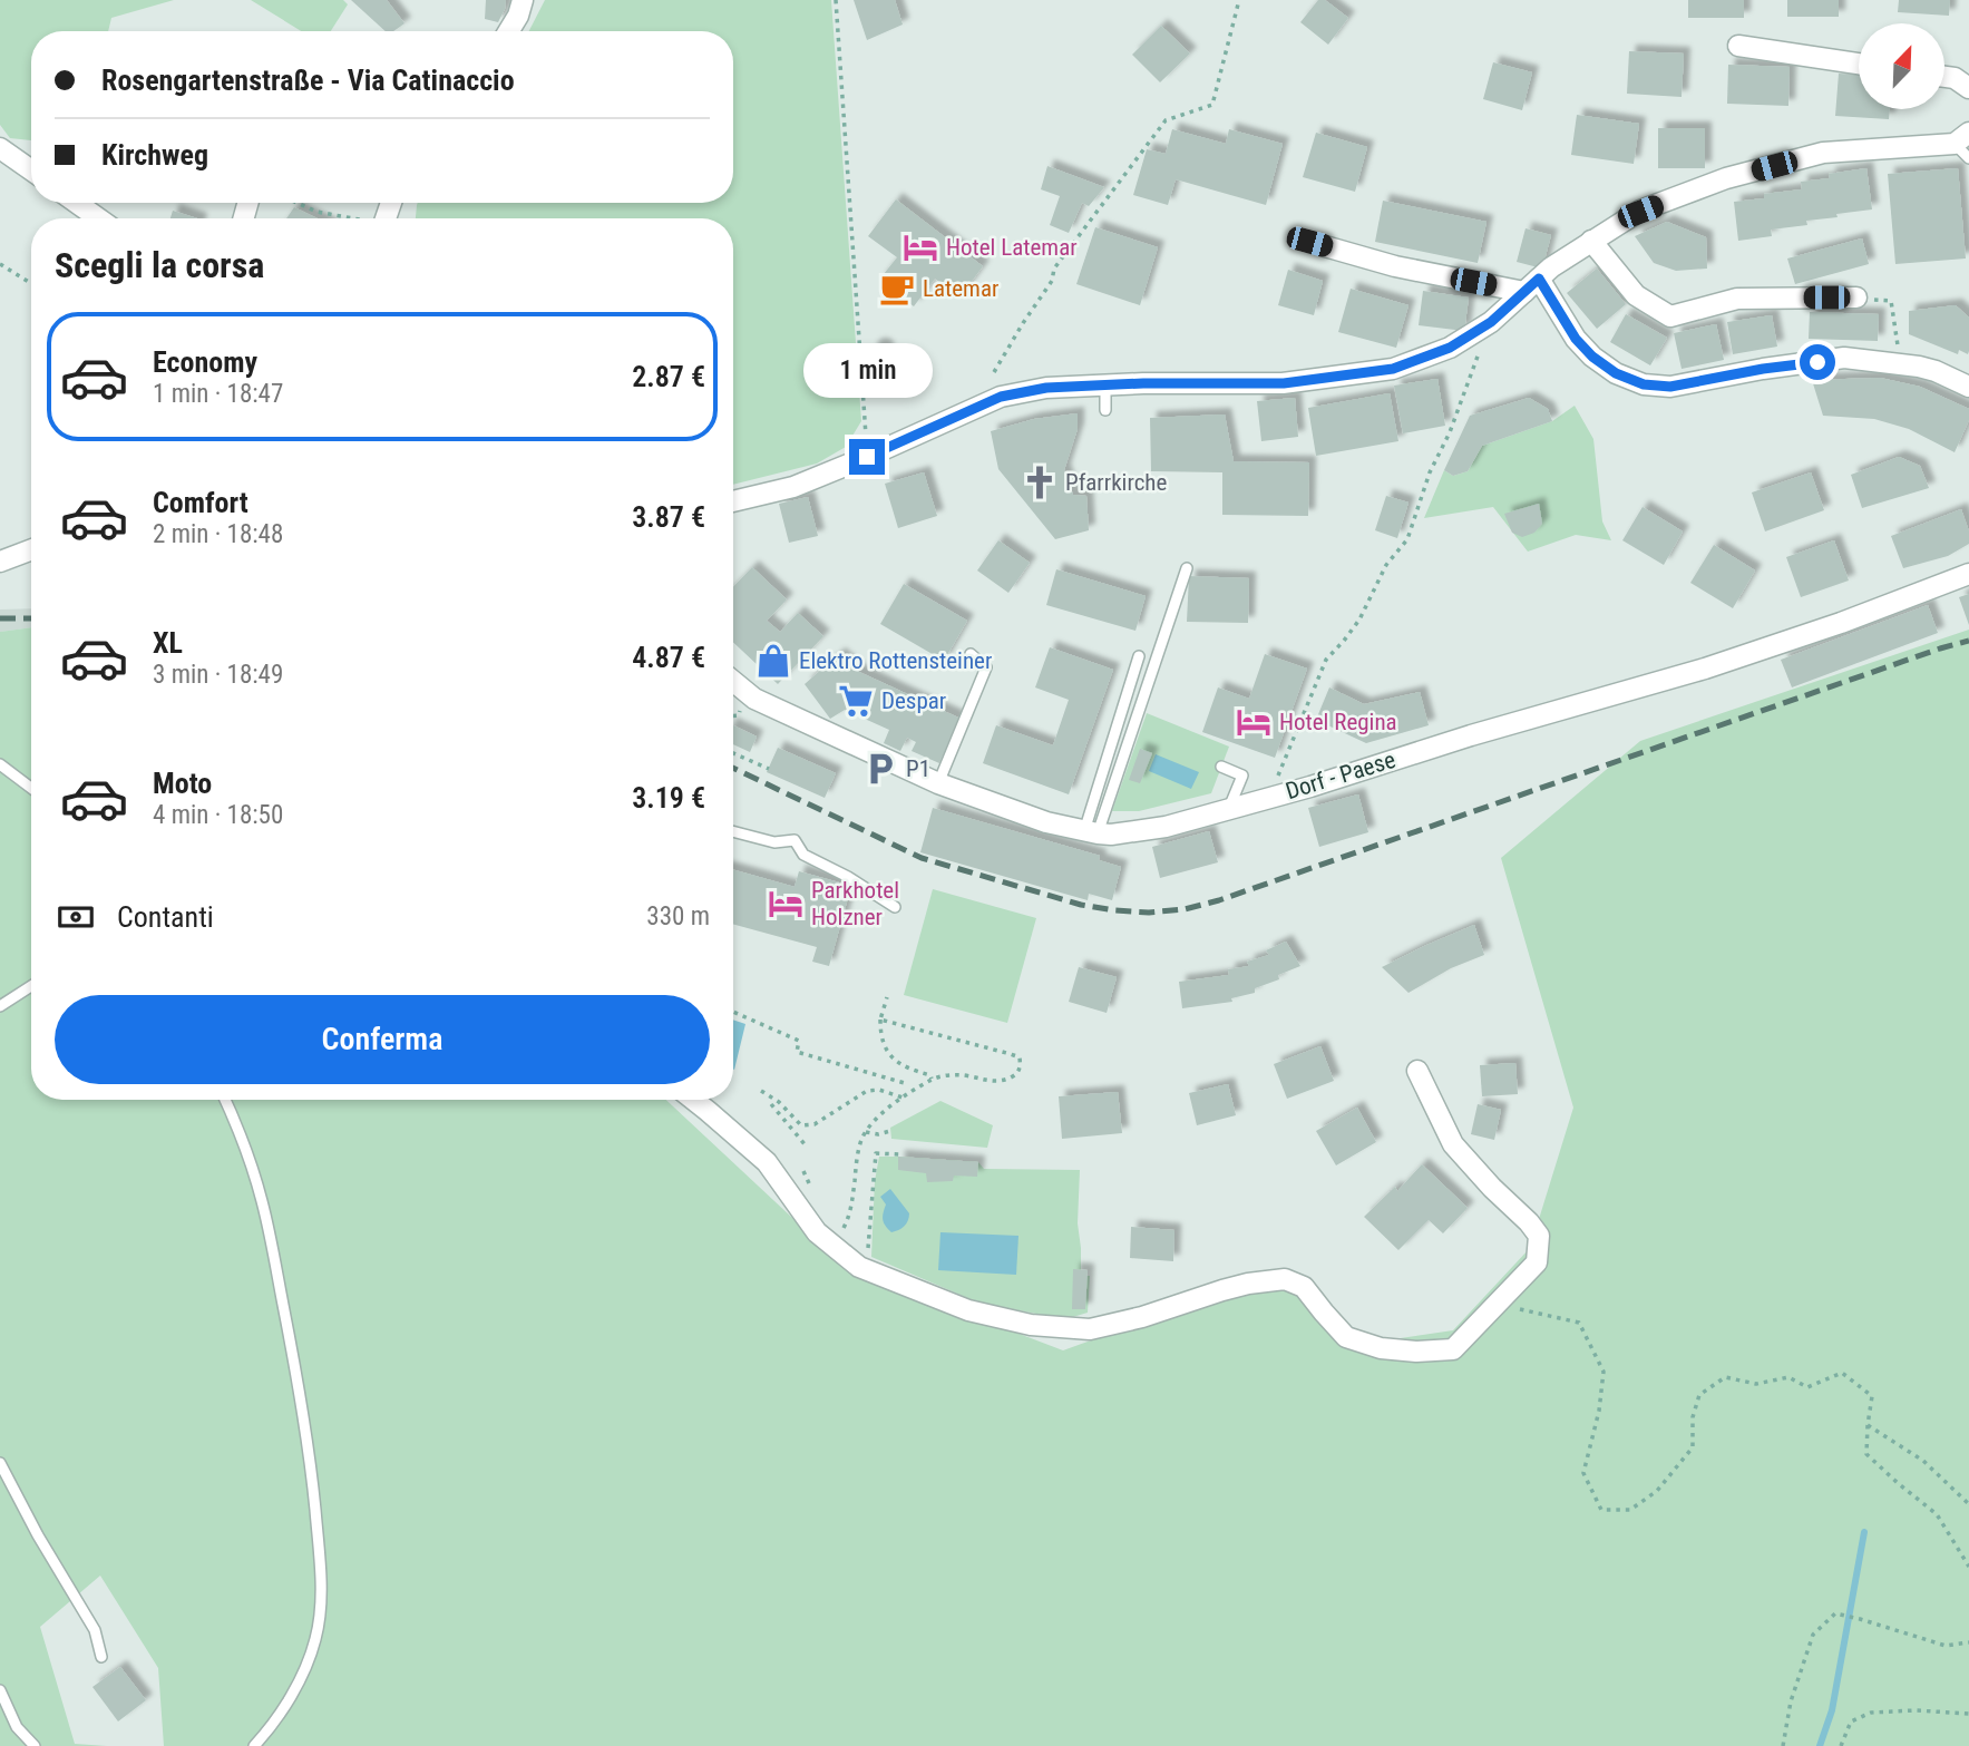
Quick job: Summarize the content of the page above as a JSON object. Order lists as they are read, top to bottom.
{
  "streets": {
    "street": ["Dorf - Paese"]
  },
  "places": {
    "hotel": ["Hotel Latemar", "Hotel Regina", "Parkhotel Holzner"],
    "cafe": ["Latemar"],
    "church": ["Pfarrkirche"],
    "shop": ["Elektro Rottensteiner"],
    "supermarket": ["Despar"],
    "parking": ["P1"]
  },
  "north": "top right",
  "page": {
    "banner": ["Rosengartenstraße - Via Catinaccio", "Kirchweg"],
    "heading": "Scegli la corsa",
    "list": [
      {
        "name": "Economy",
        "note": "1 min · 18:47",
        "value": "2.87 €"
      },
      {
        "name": "Comfort",
        "note": "2 min · 18:48",
        "value": "3.87 €"
      },
      {
        "name": "XL",
        "note": "3 min · 18:49",
        "value": "4.87 €"
      },
      {
        "name": "Moto",
        "note": "4 min · 18:50",
        "value": "3.19 €"
      }
    ],
    "bubble": "1 min",
    "pay": ["Contanti", "330 m"],
    "buttons": "Conferma"
  }
}
